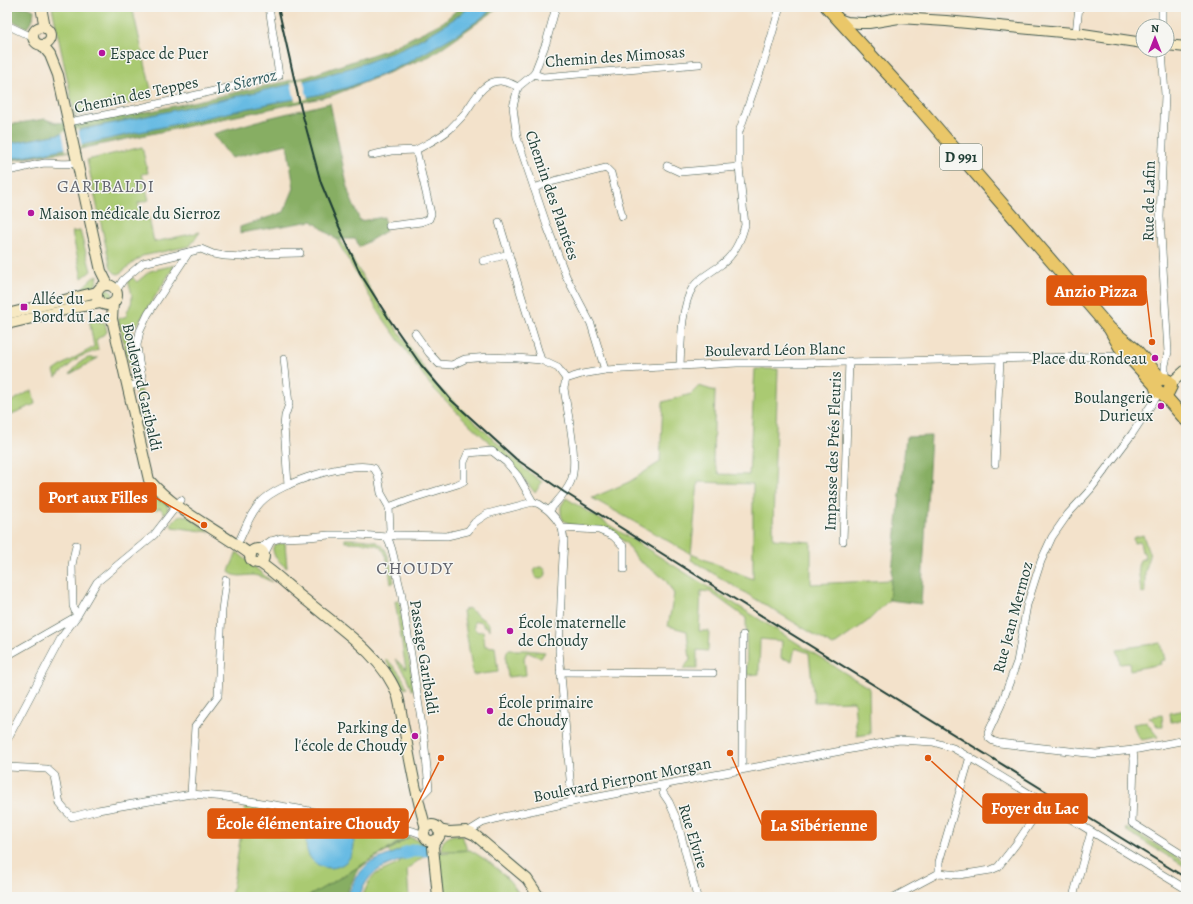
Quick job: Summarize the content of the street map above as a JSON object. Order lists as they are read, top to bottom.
{
  "streets": {
    "main road": ["D 991", "Boulevard Garibaldi"],
    "street": [
      "Chemin des Mimosas",
      "Chemin des Teppes",
      "Chemin des Plantées",
      "Rue de Lafin",
      "Boulevard Léon Blanc",
      "Impasse des Prés Fleuris",
      "Rue Jean Mermoz",
      "Passage Garibaldi",
      "Boulevard Pierpont Morgan",
      "Rue Elvire"
    ]
  },
  "crossings": [
    ["D 991", "Rue de Lafin"],
    ["D 991", "Boulevard Léon Blanc"],
    ["D 991", "Rue Jean Mermoz"],
    ["Chemin des Plantées", "Boulevard Léon Blanc"],
    ["Rue de Lafin", "Rue Jean Mermoz"],
    ["Boulevard Léon Blanc", "Impasse des Prés Fleuris"],
    ["Boulevard Garibaldi", "Passage Garibaldi"],
    ["Boulevard Pierpont Morgan", "Rue Elvire"]
  ],
  "districts": ["GARIBALDI", "CHOUDY"],
  "water": ["Le Sierroz"],
  "places": {
    "other": [
      "Espace de Puer",
      "Maison médicale du Sierroz",
      "Anzio Pizza",
      "Place du Rondeau",
      "Boulangerie Durieux",
      "Port aux Filles",
      "École maternelle de Choudy",
      "École primaire de Choudy",
      "Parking de l'école de Choudy",
      "La Sibérienne",
      "École élémentaire Choudy",
      "Foyer du Lac"
    ],
    "transit": ["Allée du Bord du Lac"]
  },
  "north": "top"
}
